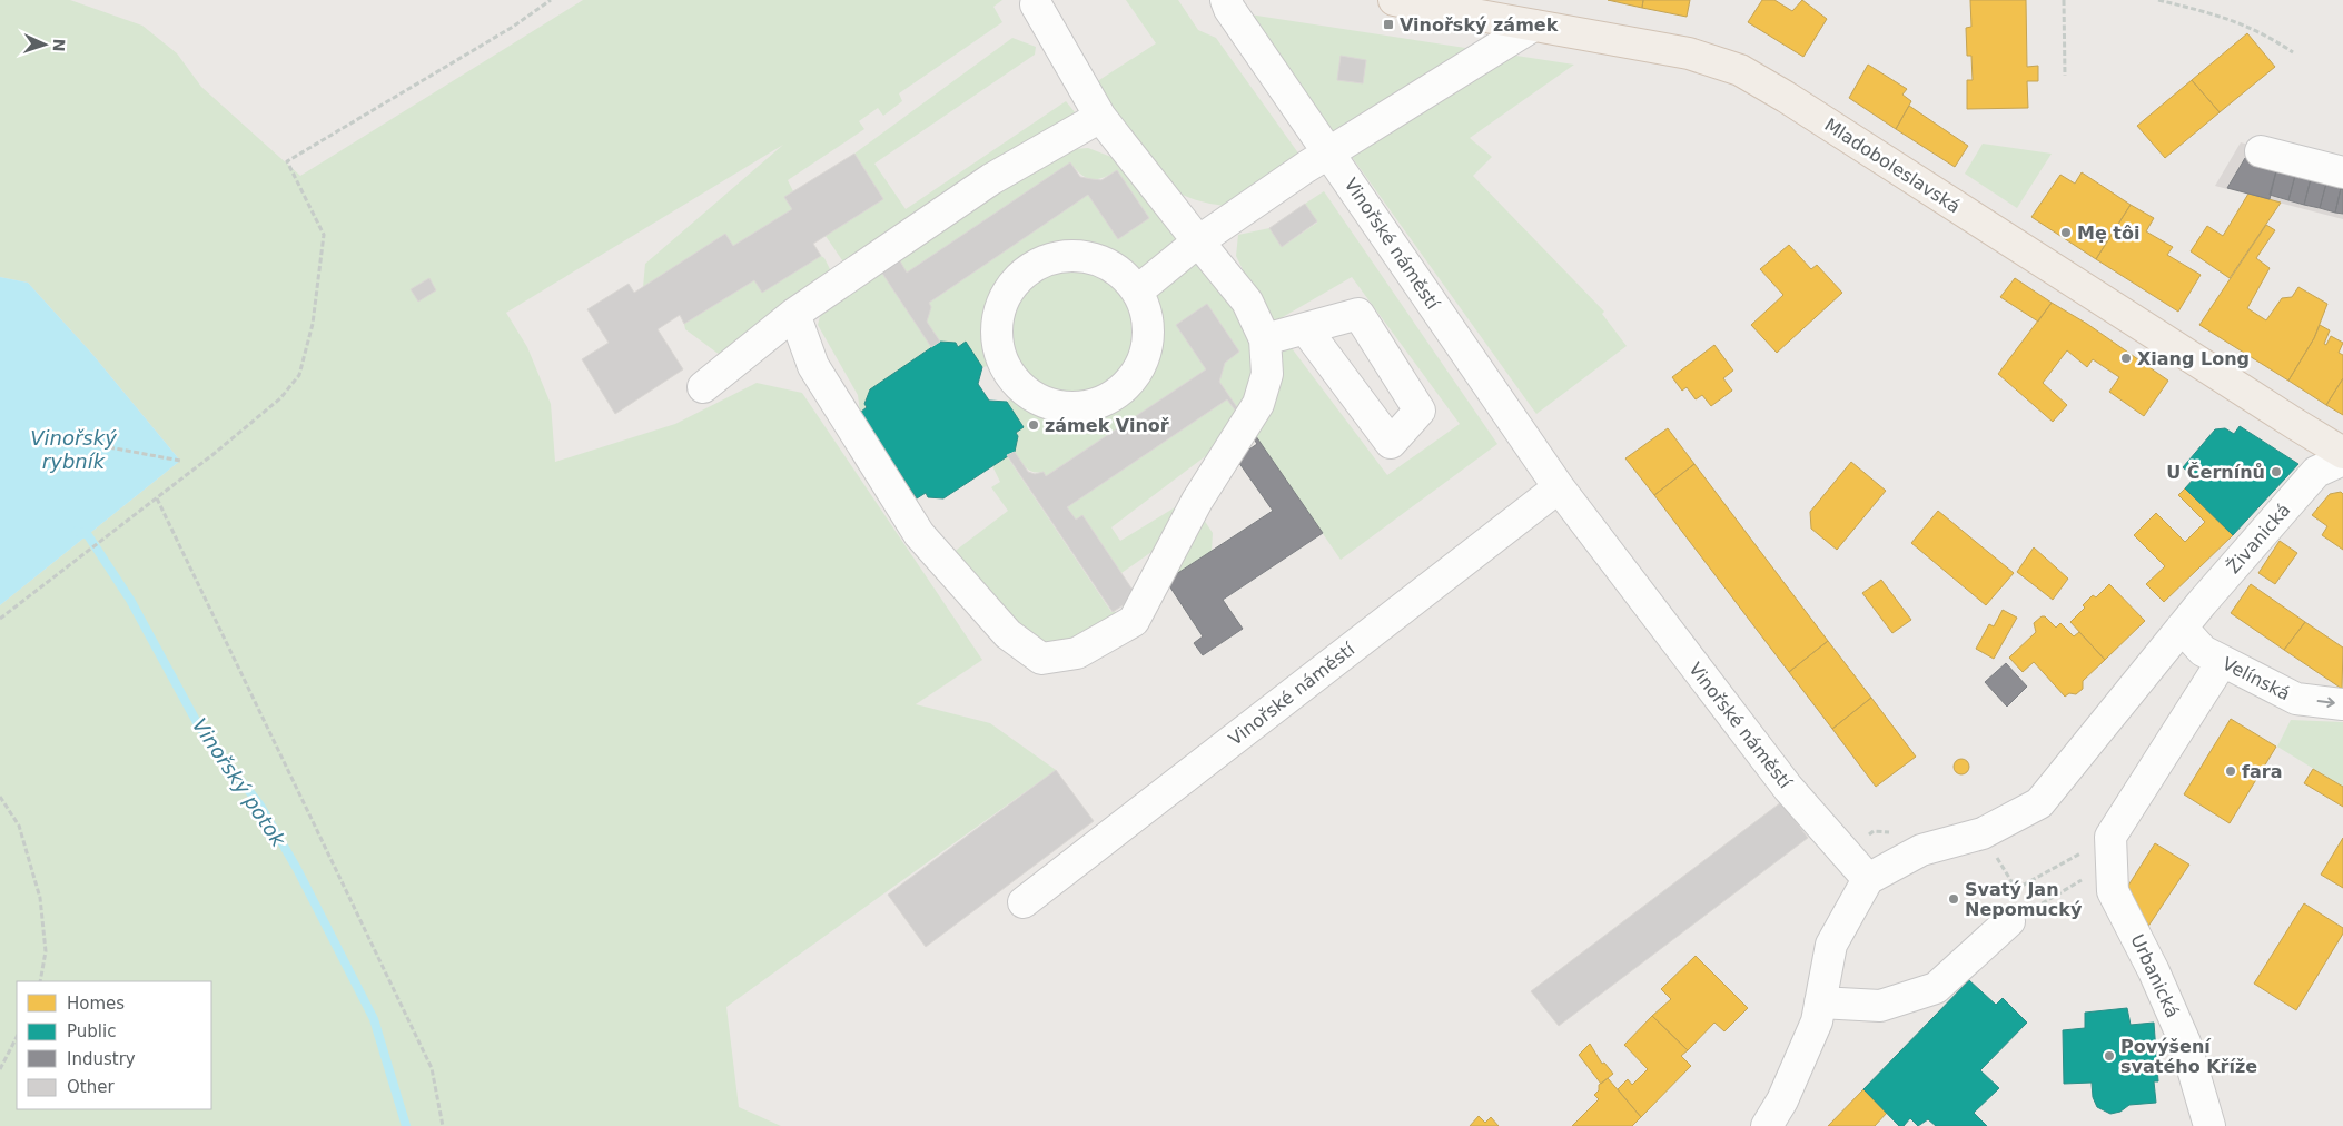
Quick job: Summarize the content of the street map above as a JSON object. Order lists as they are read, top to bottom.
{
  "streets": {
    "main road": ["Mladoboleslavská"],
    "street": [
      "Vinořské náměstí",
      "Živanická",
      "Velínská",
      "Urbanická"
    ]
  },
  "crossings": [
    ["Živanická", "Velínská"]
  ],
  "one_way": ["Velínská"],
  "water": ["Vinořský rybník", "Vinořský potok"],
  "places": {
    "transit": ["Vinořský zámek"],
    "other": [
      "Mẹ tôi",
      "Xiang Long",
      "zámek Vinoř",
      "U Černínů",
      "fara",
      "Svatý Jan Nepomucký",
      "Povýšení svatého Kříže"
    ]
  },
  "legend": [
    "Homes",
    "Public",
    "Industry",
    "Other"
  ],
  "north": "right"
}
